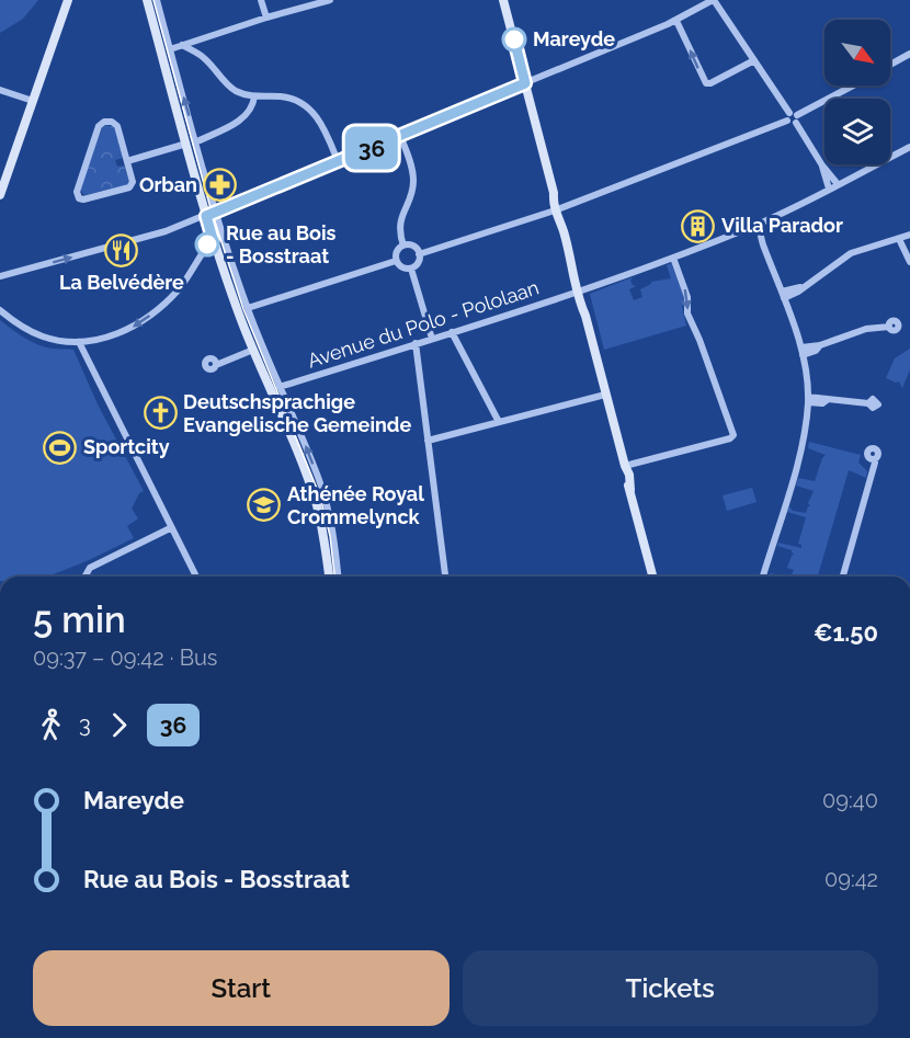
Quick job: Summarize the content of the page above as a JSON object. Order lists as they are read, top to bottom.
{
  "streets": {
    "street": ["Avenue du Polo - Pololaan"]
  },
  "places": {
    "other": ["Mareyde", "Rue au Bois - Bosstraat"],
    "pharmacy": ["Orban"],
    "building": ["Villa Parador"],
    "restaurant": ["La Belvédère"],
    "church": ["Deutschsprachige Evangelische Gemeinde"],
    "sports": ["Sportcity"],
    "school or university": ["Athénée Royal Crommelynck"]
  },
  "lines": ["bus line 36"],
  "north": "bottom right",
  "page": {
    "on_map": "36",
    "heading": ["5 min", "09:37 – 09:42 · Bus", "€1.50"],
    "legs": ["3", "36"],
    "list": [
      {
        "name": "Mareyde",
        "value": "09:40"
      },
      {
        "name": "Rue au Bois - Bosstraat",
        "value": "09:42"
      }
    ],
    "buttons": ["Start", "Tickets"]
  }
}
